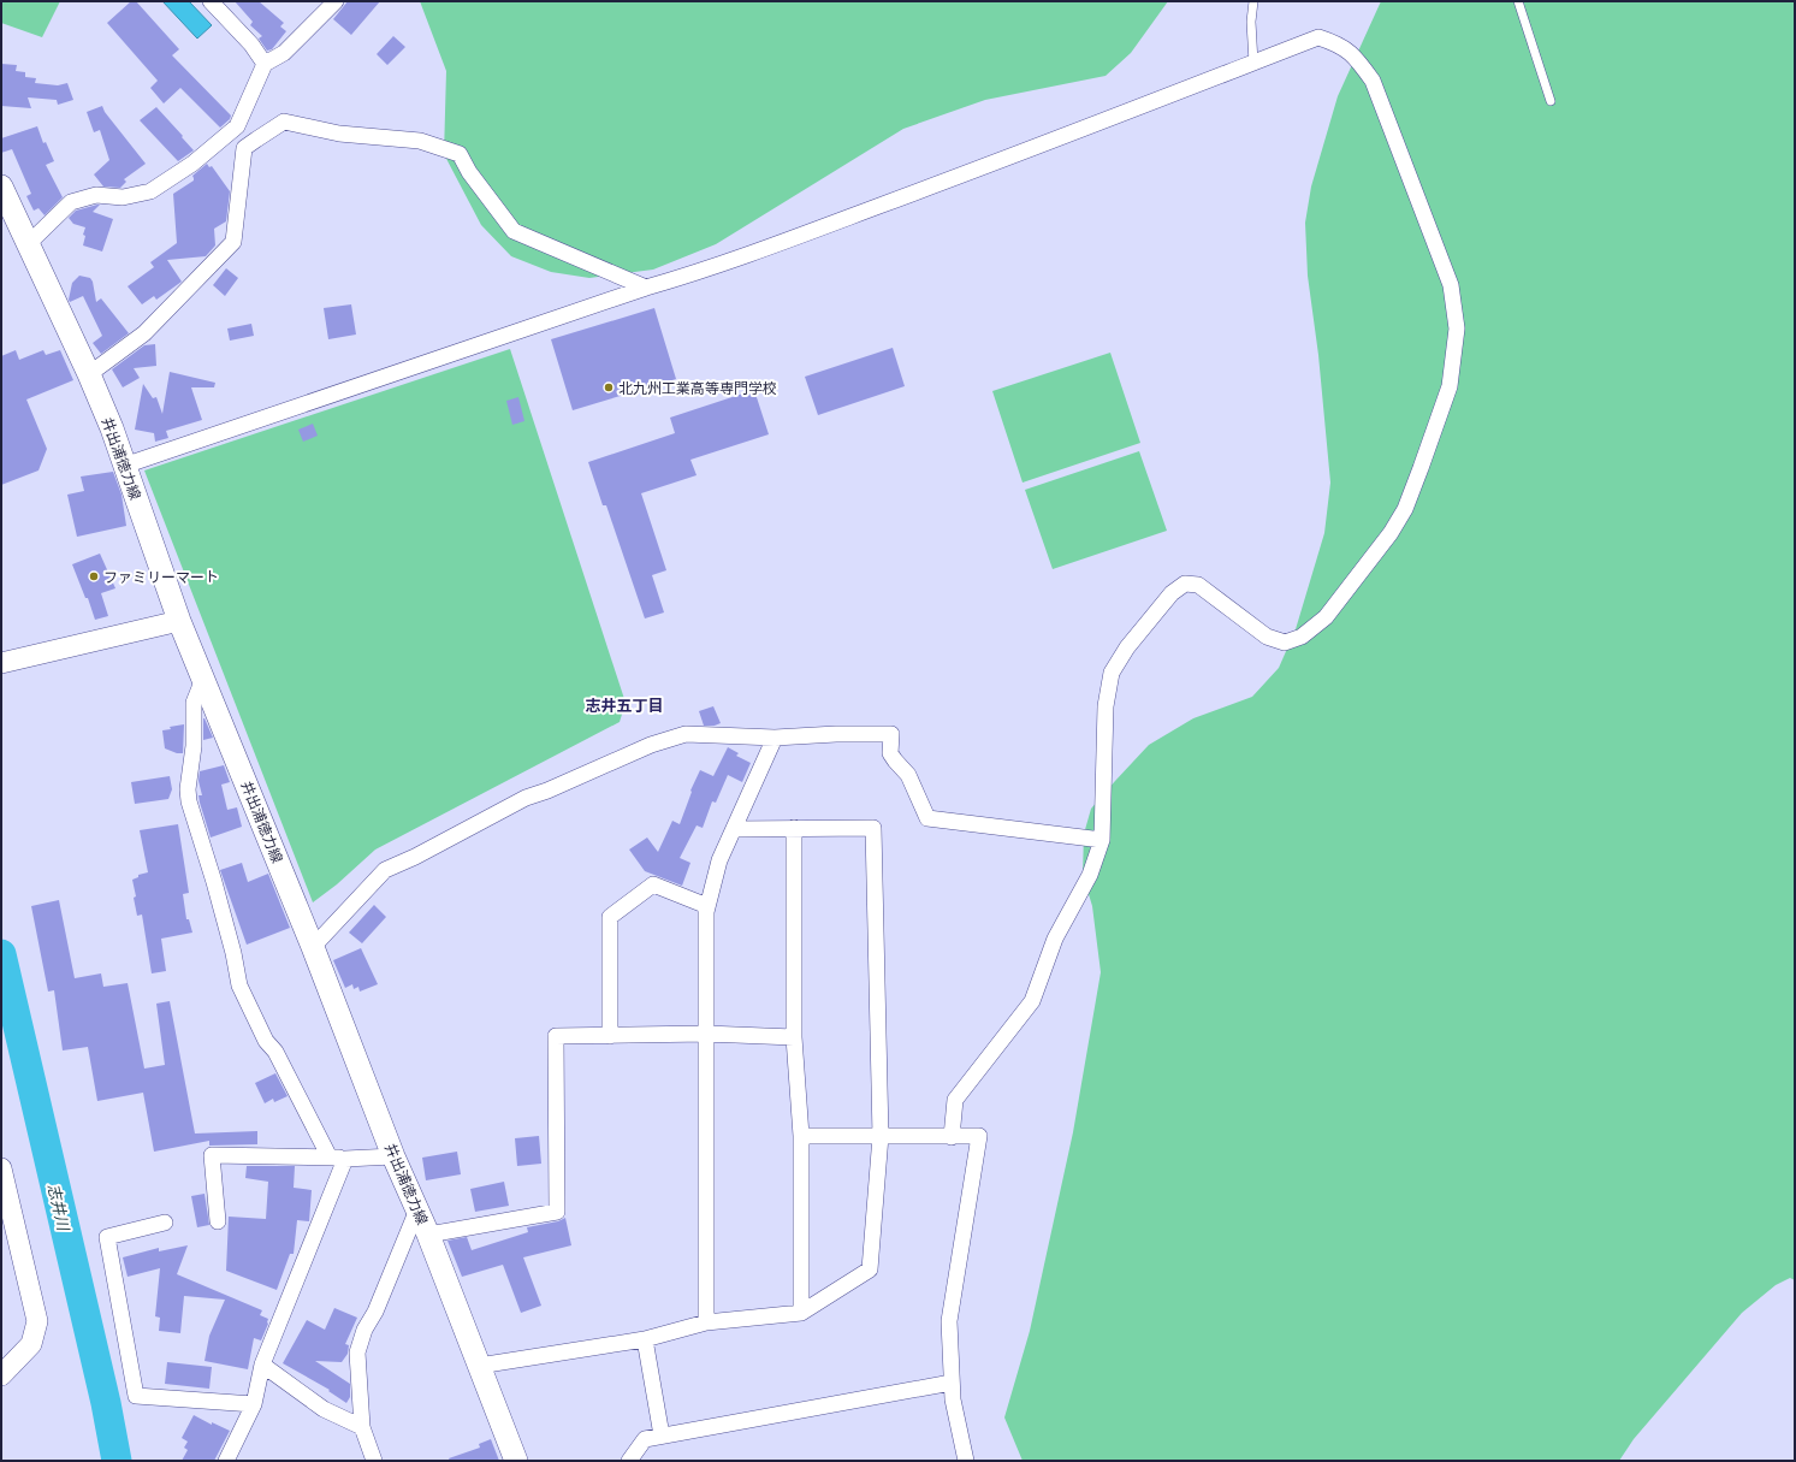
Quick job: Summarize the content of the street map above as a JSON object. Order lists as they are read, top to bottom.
{
  "streets": {
    "main road": ["井出浦徳力線"]
  },
  "districts": ["志井五丁目"],
  "water": ["志井川"],
  "places": ["北九州工業高等専門学校", "ファミリーマート"]
}
